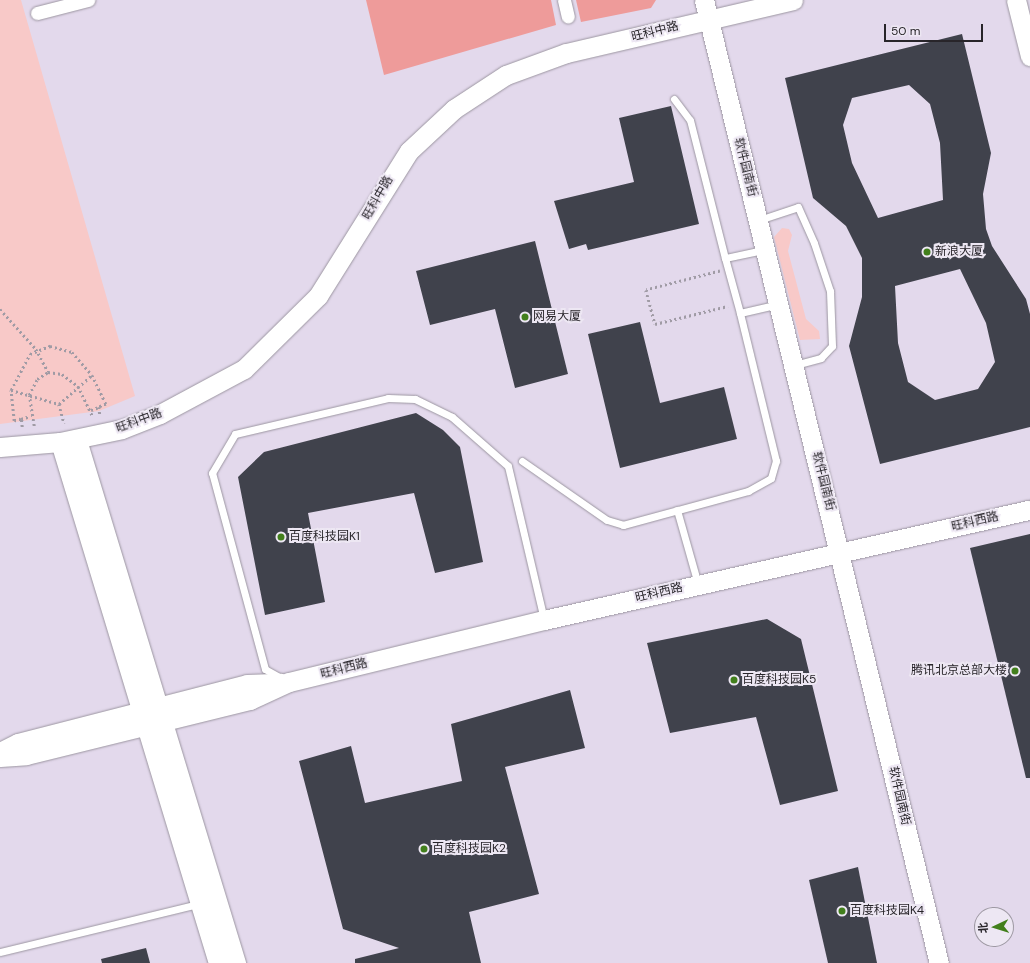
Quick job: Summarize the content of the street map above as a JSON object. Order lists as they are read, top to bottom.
{
  "streets": {
    "street": ["旺科中路", "软件园南街", "旺科西路"]
  },
  "crossings": [
    ["旺科中路", "软件园南街"],
    ["软件园南街", "旺科西路"]
  ],
  "places": [
    "新浪大厦",
    "网易大厦",
    "百度科技园K1",
    "腾讯北京总部大楼",
    "百度科技园K5",
    "百度科技园K2",
    "百度科技园K4"
  ],
  "scale_bar": "50 m",
  "north": "left"
}
